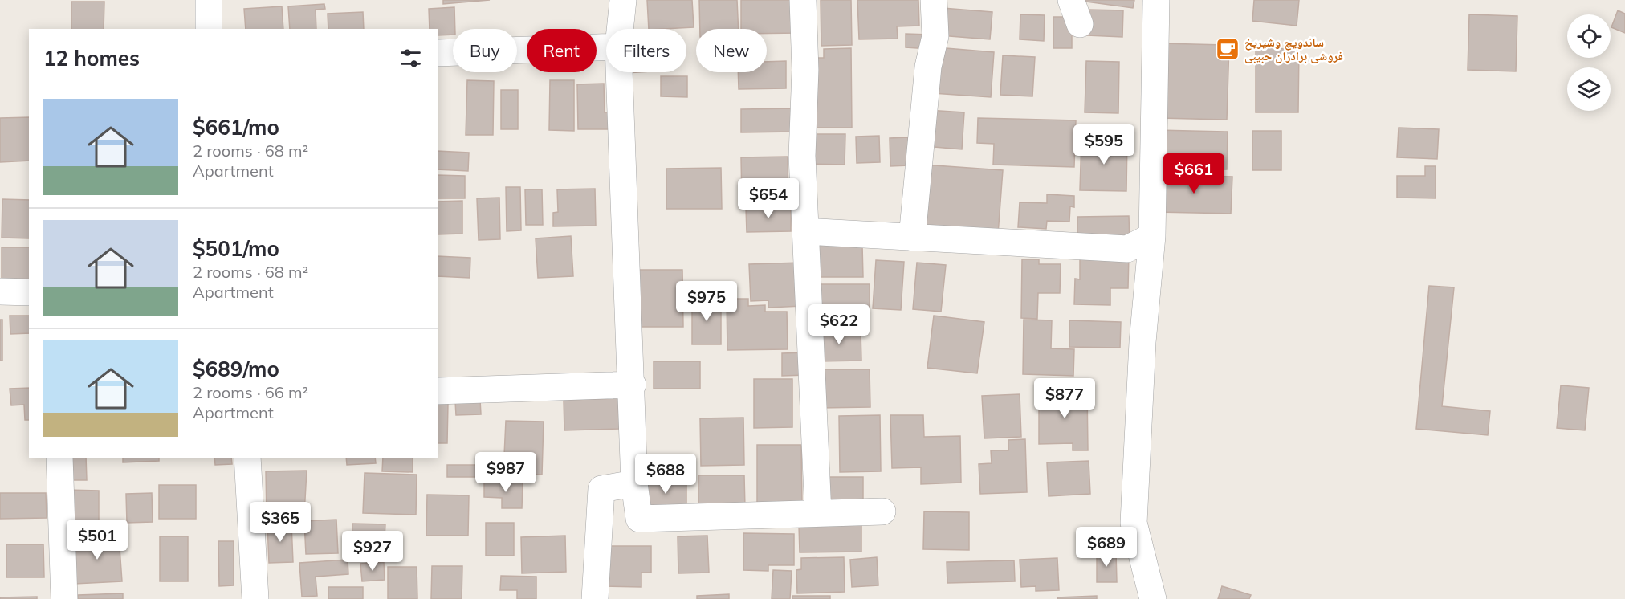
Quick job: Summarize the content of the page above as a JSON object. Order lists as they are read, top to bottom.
{
  "places": {
    "cafe": ["ساندویچ وشیریخ فروشی برادران حبیبی"]
  },
  "page": {
    "chip": [
      "Buy",
      "Rent",
      "Filters",
      "New"
    ],
    "heading": "12 homes",
    "list": [
      {
        "name": "$661/mo",
        "note": "2 rooms · 68 m² · Apartment"
      },
      {
        "name": "$501/mo",
        "note": "2 rooms · 68 m² · Apartment"
      },
      {
        "name": "$689/mo",
        "note": "2 rooms · 66 m² · Apartment"
      }
    ],
    "price": [
      "$595",
      "$661",
      "$654",
      "$975",
      "$622",
      "$877",
      "$987",
      "$688",
      "$365",
      "$501",
      "$689",
      "$927"
    ]
  }
}
